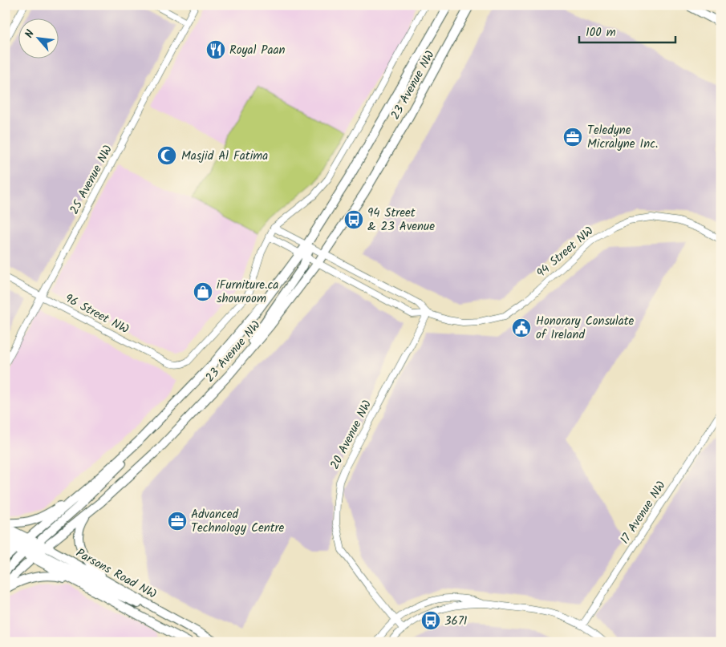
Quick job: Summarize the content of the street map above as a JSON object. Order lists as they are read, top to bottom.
{
  "streets": {
    "main road": ["23 Avenue NW", "Parsons Road NW"],
    "street": [
      "25 Avenue NW",
      "94 Street NW",
      "96 Street NW",
      "20 Avenue NW",
      "17 Avenue NW"
    ]
  },
  "crossings": [
    ["23 Avenue NW", "94 Street NW"],
    ["23 Avenue NW", "96 Street NW"],
    ["23 Avenue NW", "Parsons Road NW"],
    ["25 Avenue NW", "96 Street NW"],
    ["94 Street NW", "20 Avenue NW"]
  ],
  "places": {
    "restaurant": ["Royal Paan"],
    "office": ["Teledyne Micralyne Inc.", "Advanced Technology Centre"],
    "mosque": ["Masjid Al Fatima"],
    "bus stop": ["94 Street & 23 Avenue", "3671"],
    "shop": ["iFurniture.ca showroom"],
    "public building": ["Honorary Consulate of Ireland"]
  },
  "scale_bar": "100 m",
  "north": "top left"
}
